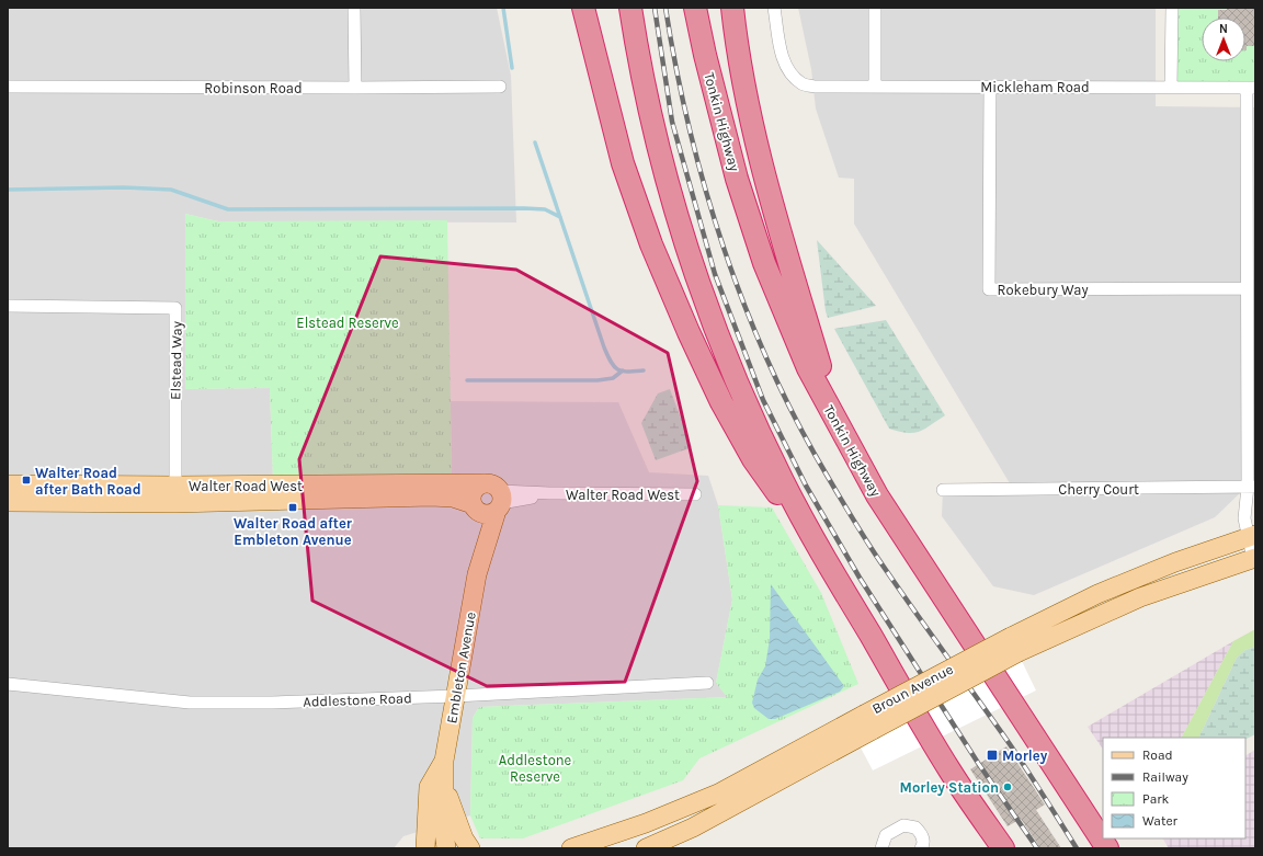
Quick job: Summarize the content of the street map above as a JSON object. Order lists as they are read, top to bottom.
{
  "streets": {
    "highway": ["Tonkin Highway"],
    "main road": ["Walter Road West", "Embleton Avenue", "Broun Avenue"],
    "street": [
      "Mickleham Road",
      "Robinson Road",
      "Rokebury Way",
      "Elstead Way",
      "Cherry Court",
      "Addlestone Road"
    ]
  },
  "crossings": [
    ["Mickleham Road", "Rokebury Way"],
    ["Elstead Way", "Walter Road West"],
    ["Walter Road West", "Embleton Avenue"],
    ["Embleton Avenue", "Addlestone Road"]
  ],
  "parks": ["Elstead Reserve", "Addlestone Reserve"],
  "places": {
    "transit": ["Walter Road after Bath Road", "Walter Road after Embleton Avenue", "Morley"],
    "other": ["Morley Station"]
  },
  "legend": [
    "Road",
    "Railway",
    "Park",
    "Water"
  ],
  "north": "top"
}
